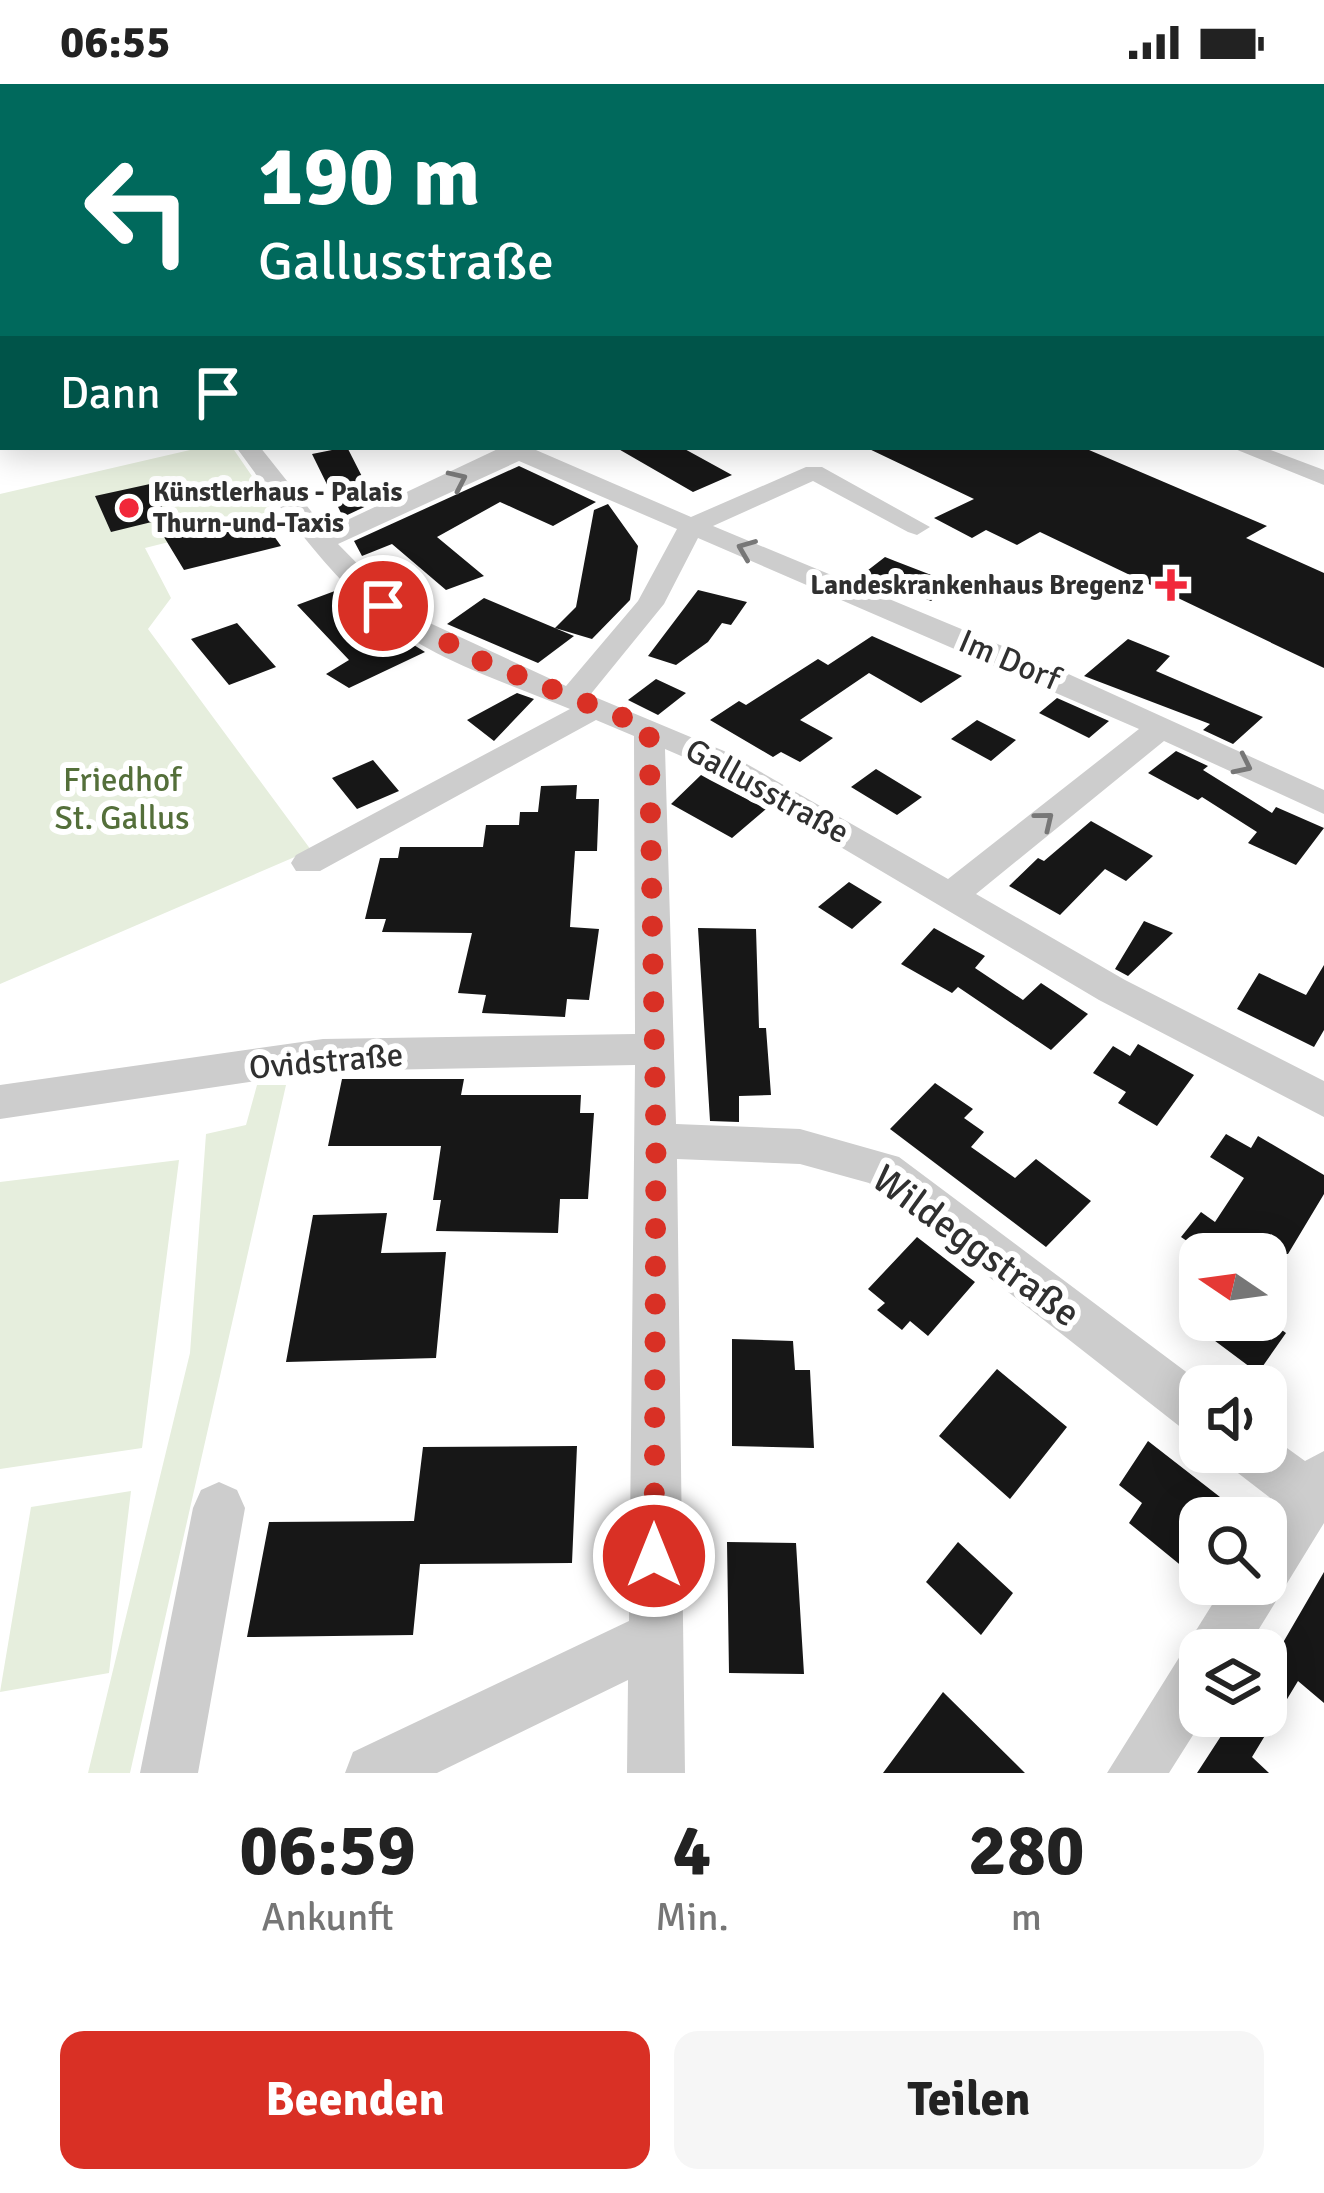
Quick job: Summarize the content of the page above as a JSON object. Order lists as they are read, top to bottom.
{
  "streets": {
    "street": [
      "Im Dorf",
      "Gallusstraße",
      "Ovidstraße",
      "Wildeggstraße"
    ]
  },
  "parks": ["Friedhof St. Gallus"],
  "places": {
    "other": ["Künstlerhaus - Palais Thurn-und-Taxis"],
    "health": ["Landeskrankenhaus Bregenz"]
  },
  "north": "left",
  "page": {
    "status": "06:55",
    "turn": ["190 m", "Gallusstraße"],
    "then": "Dann",
    "eta": [
      "06:59",
      "Ankunft",
      "4",
      "Min.",
      "280",
      "m"
    ],
    "buttons": ["Beenden", "Teilen"]
  }
}
